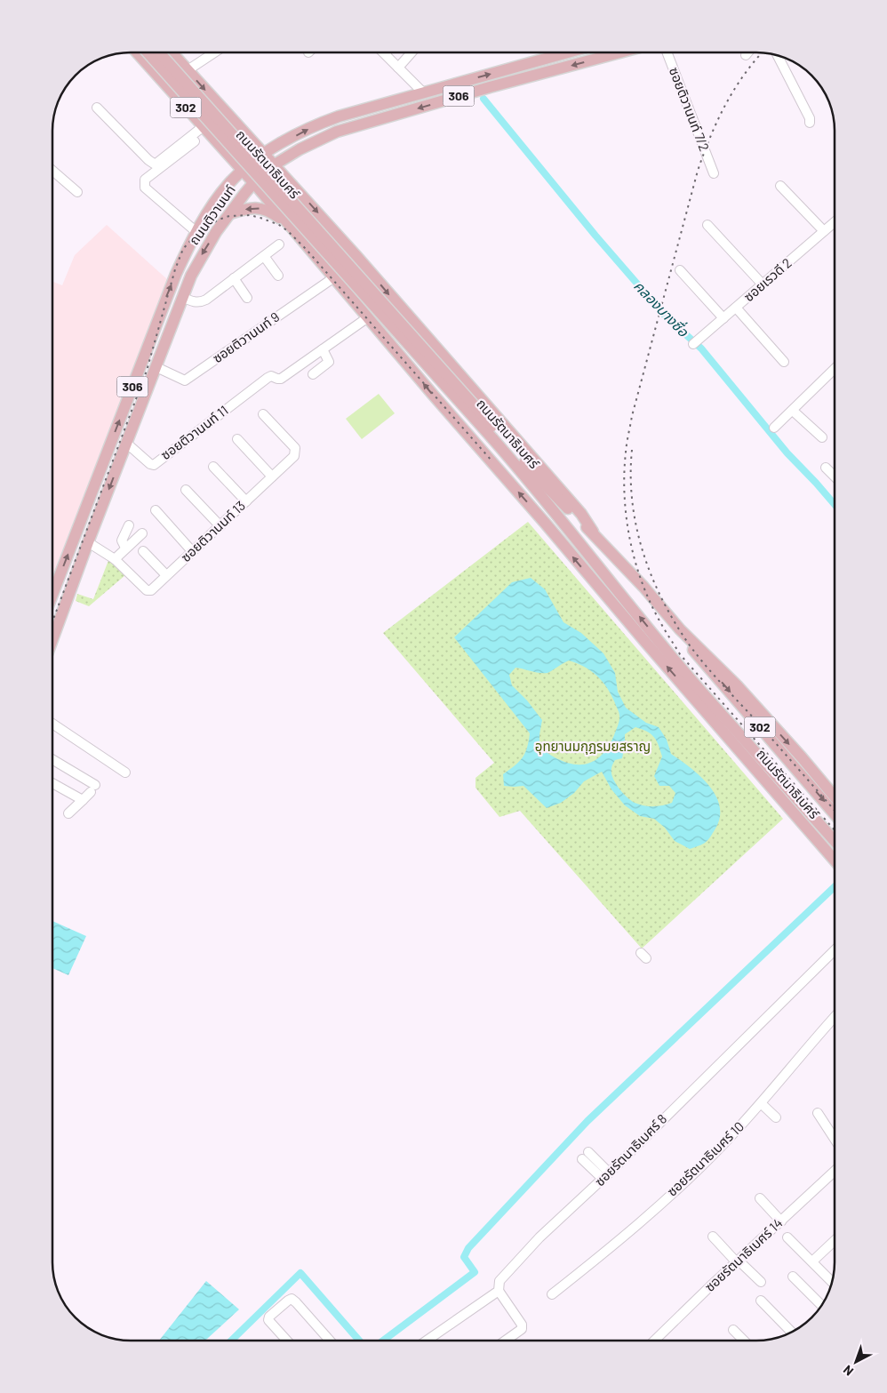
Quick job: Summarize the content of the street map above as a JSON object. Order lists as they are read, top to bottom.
{
  "streets": {
    "main road": [
      "306",
      "302",
      "ถนนรัตนาธิเบศร์",
      "ถนนติวานนท์"
    ],
    "street": [
      "ซอยติวานนท์ 7/2",
      "ซอยเรวดี 2",
      "ซอยติวานนท์ 9",
      "ซอยติวานนท์ 11",
      "ซอยติวานนท์ 13",
      "ซอยรัตนาธิเบศร์ 8",
      "ซอยรัตนาธิเบศร์ 10",
      "ซอยรัตนาธิเบศร์ 14"
    ]
  },
  "crossings": [
    ["302", "ถนนรัตนาธิเบศร์"],
    ["302", "ถนนติวานนท์"],
    ["ถนนรัตนาธิเบศร์", "ถนนติวานนท์"],
    ["ถนนรัตนาธิเบศร์", "ซอยติวานนท์ 9"],
    ["ถนนติวานนท์", "ซอยติวานนท์ 9"],
    ["ถนนติวานนท์", "ซอยติวานนท์ 11"],
    ["ถนนติวานนท์", "ซอยติวานนท์ 13"]
  ],
  "water": ["คลองบางซื่อ"],
  "parks": ["อุทยานมกุฎรมยสราญ"],
  "north": "bottom left"
}
